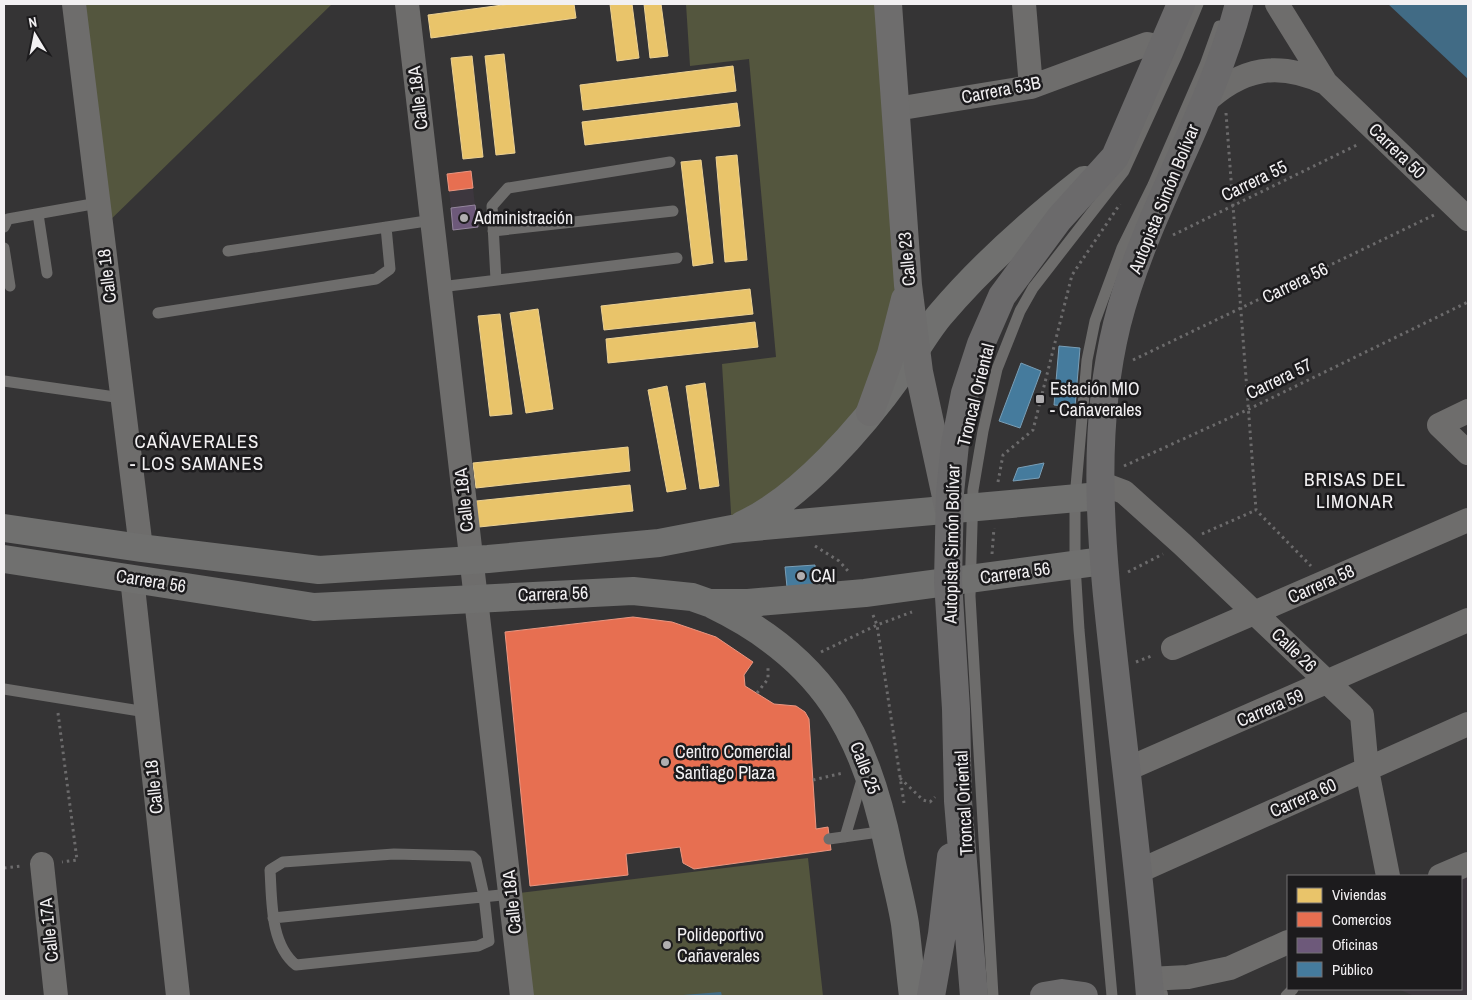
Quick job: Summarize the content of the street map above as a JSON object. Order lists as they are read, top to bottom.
{
  "streets": {
    "highway": ["Autopista Simón Bolívar"],
    "main road": ["Calle 23"],
    "street": [
      "Carrera 53B",
      "Calle 18A",
      "Carrera 50",
      "Calle 18",
      "Carrera 56",
      "Carrera 58",
      "Calle 26",
      "Carrera 59",
      "Calle 25",
      "Carrera 60",
      "Calle 17A"
    ],
    "lane": ["Troncal Oriental"],
    "path": ["Carrera 55", "Carrera 57"]
  },
  "crossings": [
    ["Carrera 53B", "Autopista Simón Bolívar"],
    ["Carrera 53B", "Calle 23"],
    ["Calle 18A", "Carrera 56"],
    ["Carrera 50", "Carrera 55"],
    ["Carrera 50", "Autopista Simón Bolívar"],
    ["Carrera 50", "Carrera 56"],
    ["Carrera 55", "Autopista Simón Bolívar"],
    ["Autopista Simón Bolívar", "Calle 23"],
    ["Autopista Simón Bolívar", "Carrera 56"],
    ["Autopista Simón Bolívar", "Carrera 57"],
    ["Autopista Simón Bolívar", "Troncal Oriental"],
    ["Autopista Simón Bolívar", "Calle 26"],
    ["Autopista Simón Bolívar", "Carrera 59"],
    ["Autopista Simón Bolívar", "Carrera 60"],
    ["Calle 23", "Carrera 56"],
    ["Calle 23", "Troncal Oriental"],
    ["Calle 18", "Carrera 56"],
    ["Carrera 56", "Carrera 57"],
    ["Carrera 56", "Troncal Oriental"],
    ["Carrera 56", "Calle 26"],
    ["Carrera 56", "Calle 25"],
    ["Carrera 57", "Calle 26"],
    ["Carrera 58", "Calle 26"],
    ["Calle 26", "Carrera 59"],
    ["Calle 26", "Carrera 60"]
  ],
  "districts": ["CAÑAVERALES - LOS SAMANES", "BRISAS DEL LIMONAR"],
  "places": {
    "other": [
      "Administración",
      "CAI",
      "Centro Comercial Santiago Plaza",
      "Polideportivo Cañaverales"
    ],
    "transit": ["Estación MIO - Cañaverales"]
  },
  "legend": [
    "Viviendas",
    "Comercios",
    "Oficinas",
    "Público"
  ],
  "north": "top"
}
